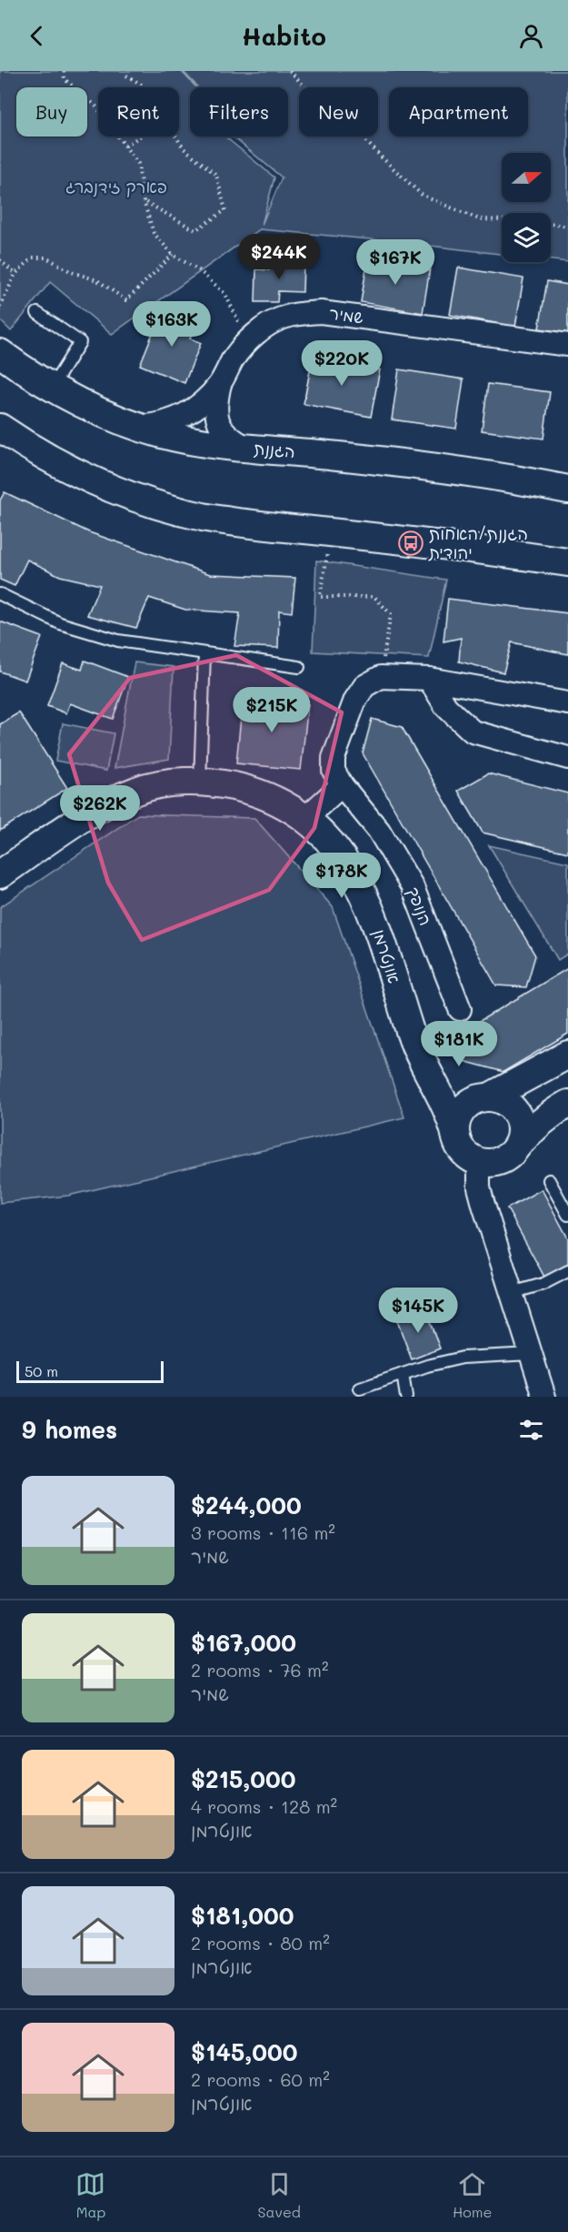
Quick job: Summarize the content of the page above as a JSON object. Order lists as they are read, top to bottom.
{
  "streets": {
    "street": [
      "שמיר",
      "הגננת",
      "הנופך",
      "אונטרמן"
    ]
  },
  "crossings": [
    ["שמיר", "הגננת"]
  ],
  "parks": ["פארק זידנברג"],
  "places": {
    "bus stop": ["הגננת/האחות יהודית"]
  },
  "scale_bar": "50 m",
  "north": "right",
  "page": {
    "header": "Habito",
    "chip": [
      "Buy",
      "Rent",
      "Filters",
      "New",
      "Apartment"
    ],
    "price": [
      "$244K",
      "$167K",
      "$163K",
      "$220K",
      "$215K",
      "$262K",
      "$178K",
      "$181K",
      "$145K"
    ],
    "scale": "50 m",
    "heading": "9 homes",
    "list": [
      {
        "name": "$244,000",
        "note": "3 rooms · 116 m² · שמיר"
      },
      {
        "name": "$167,000",
        "note": "2 rooms · 76 m² · שמיר"
      },
      {
        "name": "$215,000",
        "note": "4 rooms · 128 m² · אונטרמן"
      },
      {
        "name": "$181,000",
        "note": "2 rooms · 80 m² · אונטרמן"
      },
      {
        "name": "$145,000",
        "note": "2 rooms · 60 m² · אונטרמן"
      }
    ],
    "tabs": ["Map", "Saved", "Home"]
  }
}
